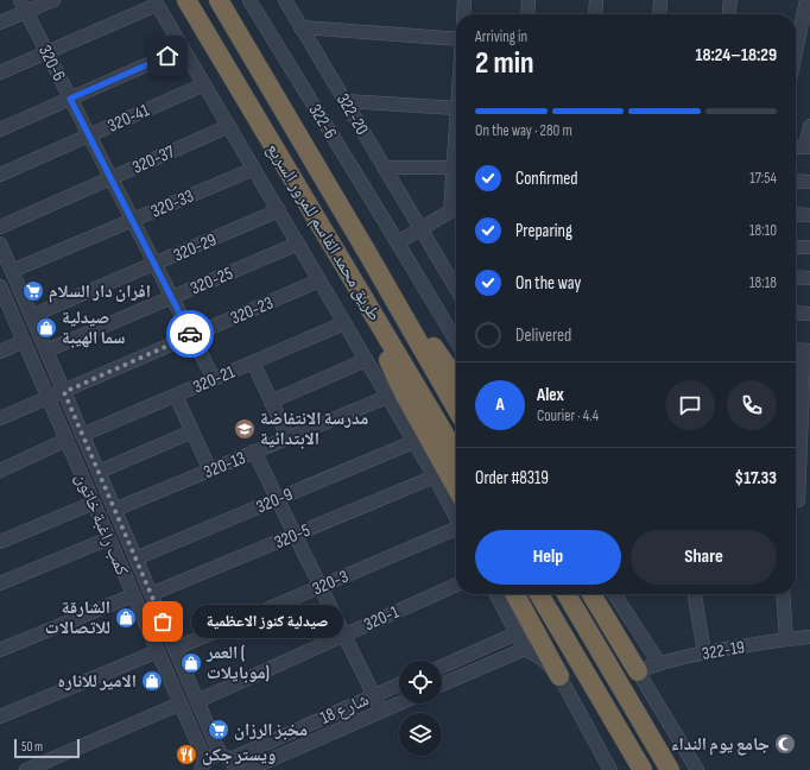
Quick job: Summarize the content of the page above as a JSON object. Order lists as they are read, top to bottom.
{
  "streets": {
    "highway": ["طريق محمد القاسم للمرور السريع"],
    "street": [
      "320-6",
      "322-20",
      "320-41",
      "322-6",
      "320-37",
      "320-33",
      "320-29",
      "320-25",
      "320-23",
      "320-21",
      "320-13",
      "320-9",
      "كمب راغبة خاتون",
      "320-5",
      "320-3",
      "320-1",
      "322-19",
      "شارع 18"
    ]
  },
  "crossings": [
    ["320-6", "320-41"],
    ["320-6", "320-37"],
    ["320-6", "320-33"],
    ["320-6", "320-29"],
    ["320-6", "320-25"],
    ["320-6", "320-23"],
    ["320-6", "320-21"],
    ["320-33", "كمب راغبة خاتون"],
    ["320-29", "كمب راغبة خاتون"],
    ["320-25", "كمب راغبة خاتون"],
    ["320-23", "كمب راغبة خاتون"],
    ["320-21", "كمب راغبة خاتون"],
    ["320-13", "كمب راغبة خاتون"],
    ["320-9", "كمب راغبة خاتون"],
    ["كمب راغبة خاتون", "320-5"],
    ["كمب راغبة خاتون", "320-3"],
    ["كمب راغبة خاتون", "320-1"],
    ["كمب راغبة خاتون", "شارع 18"]
  ],
  "places": {
    "supermarket": ["افران دار السلام", "مخبز الرزان"],
    "shop": [
      "صيدلية سما الهيبة",
      "الشارقة للاتصالات",
      "العمر ( موبايلات)",
      "الامير للاناره"
    ],
    "school or university": ["مدرسة الانتفاضة الابتدائية"],
    "other": ["صيدلية كنوز الاعظمية"],
    "mosque": ["جامع يوم النداء"],
    "restaurant": ["ويستر جكن"]
  },
  "scale_bar": "50 m",
  "page": {
    "heading": ["2 min", "Arriving in", "18:24–18:29"],
    "panel": [
      "Alex",
      "Courier · 4.4",
      "Order #8319",
      "$17.33"
    ],
    "bar": "On the way · 280 m",
    "list": [
      ["Confirmed", "17:54"],
      ["Preparing", "18:10"],
      ["On the way", "18:18"],
      "Delivered"
    ],
    "round": "A",
    "buttons": ["Help", "Share"],
    "bubble": "صيدلية كنوز الاعظمية",
    "scale": "50 m"
  }
}
